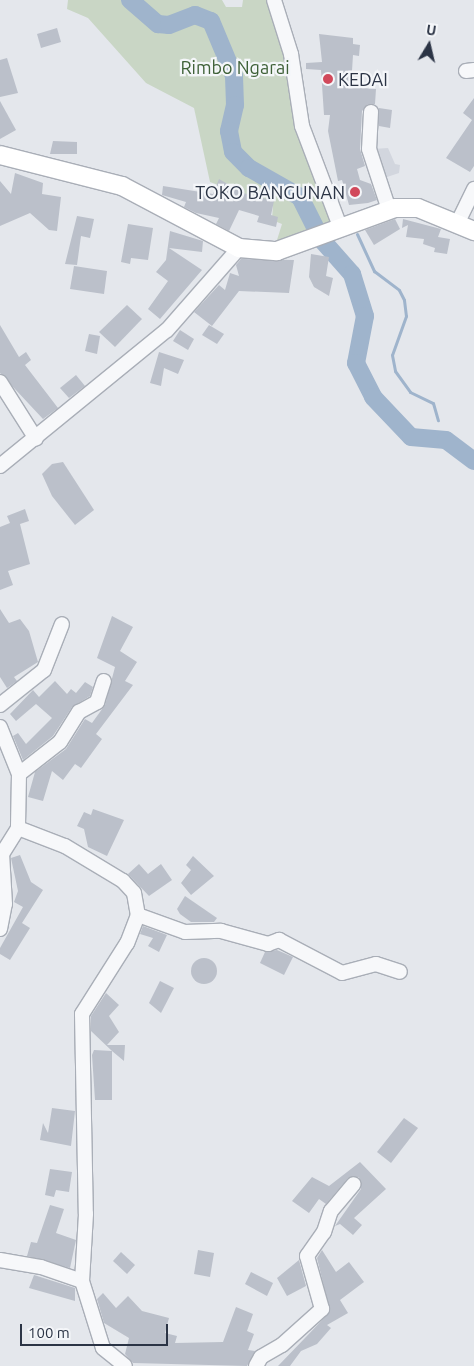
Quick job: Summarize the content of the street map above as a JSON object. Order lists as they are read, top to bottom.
{
  "parks": ["Rimbo Ngarai"],
  "places": ["KEDAI", "TOKO BANGUNAN"],
  "scale_bar": "100 m",
  "north": "top"
}
